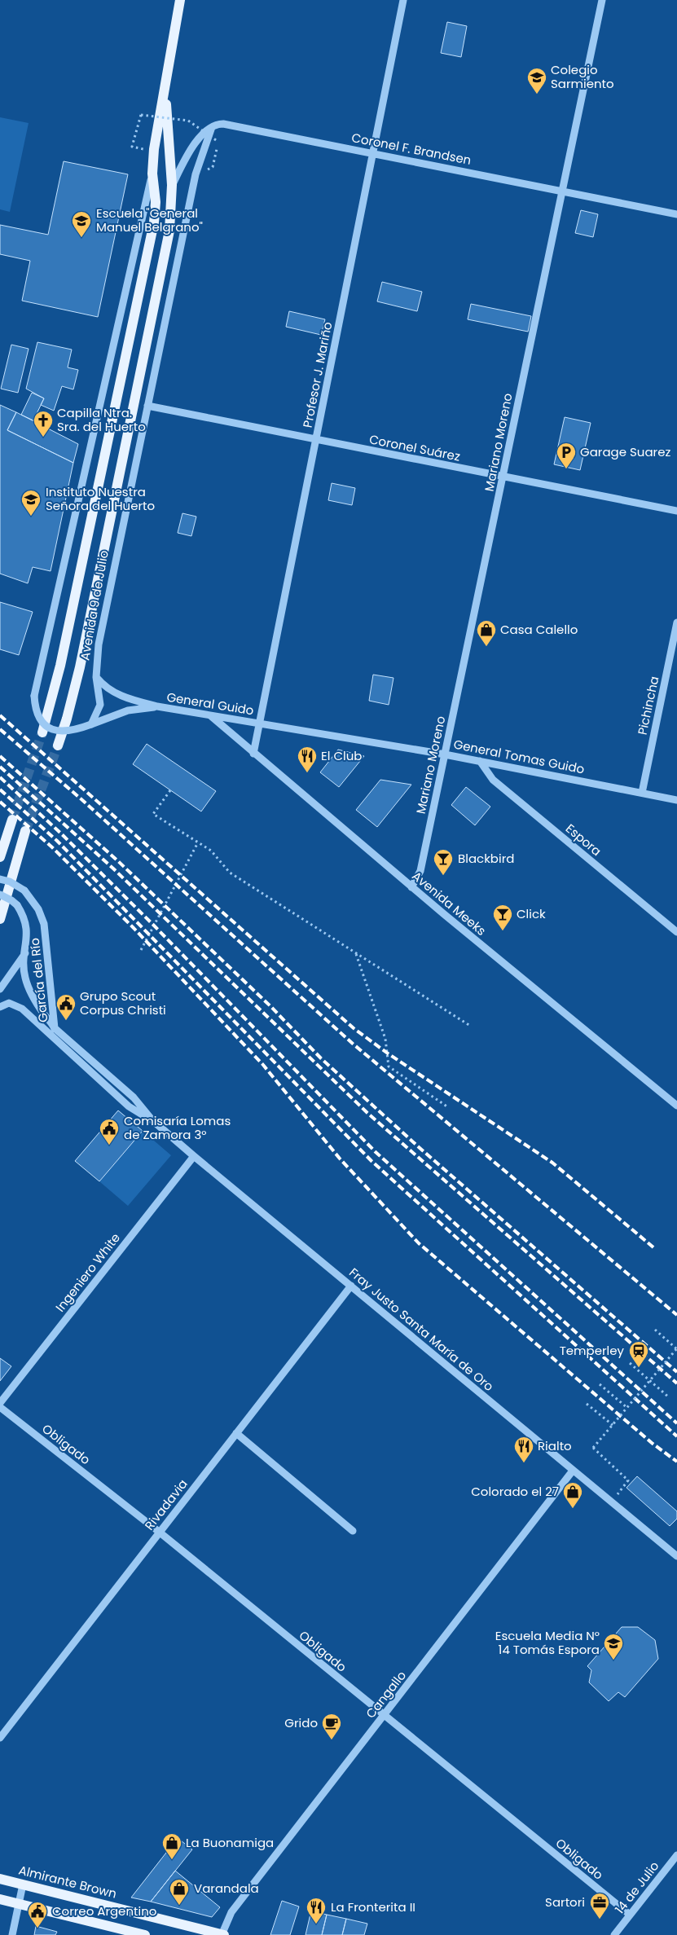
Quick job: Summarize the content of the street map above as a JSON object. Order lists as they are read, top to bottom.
{
  "streets": {
    "main road": ["Almirante Brown"],
    "street": [
      "Coronel F. Brandsen",
      "Profesor J. Mariño",
      "Mariano Moreno",
      "Coronel Suárez",
      "Avenida 9 de Julio",
      "General Guido",
      "Pichincha",
      "General Tomas Guido",
      "Espora",
      "Avenida Meeks",
      "García del Río",
      "Ingeniero White",
      "Fray Justo Santa María de Oro",
      "Obligado",
      "Rivadavia",
      "Cangallo",
      "14 de Julio"
    ]
  },
  "crossings": [
    ["Coronel F. Brandsen", "Profesor J. Mariño"],
    ["Coronel F. Brandsen", "Mariano Moreno"],
    ["Coronel F. Brandsen", "Avenida 9 de Julio"],
    ["Profesor J. Mariño", "Coronel Suárez"],
    ["Profesor J. Mariño", "General Guido"],
    ["Profesor J. Mariño", "General Tomas Guido"],
    ["Profesor J. Mariño", "Avenida Meeks"],
    ["Mariano Moreno", "Coronel Suárez"],
    ["Mariano Moreno", "General Tomas Guido"],
    ["Mariano Moreno", "Avenida Meeks"],
    ["Coronel Suárez", "Avenida 9 de Julio"],
    ["Avenida 9 de Julio", "General Guido"],
    ["General Guido", "General Tomas Guido"],
    ["General Guido", "Avenida Meeks"],
    ["Pichincha", "General Tomas Guido"],
    ["General Tomas Guido", "Espora"],
    ["García del Río", "Fray Justo Santa María de Oro"],
    ["Ingeniero White", "Fray Justo Santa María de Oro"],
    ["Fray Justo Santa María de Oro", "Rivadavia"],
    ["Fray Justo Santa María de Oro", "Cangallo"],
    ["Obligado", "Rivadavia"],
    ["Obligado", "Cangallo"],
    ["Obligado", "14 de Julio"],
    ["Cangallo", "Almirante Brown"]
  ],
  "places": {
    "school or university": [
      "Colegio Sarmiento",
      "Escuela \"General Manuel Belgrano\"",
      "Instituto Nuestra Señora del Huerto",
      "Escuela Media N° 14 Tomás Espora"
    ],
    "church": ["Capilla Ntra. Sra. del Huerto"],
    "parking": ["Garage Suarez"],
    "shop": [
      "Casa Calello",
      "Colorado el 27",
      "La Buonamiga",
      "Varandala"
    ],
    "restaurant": ["El Club", "Rialto", "La Fronterita II"],
    "bar": ["Blackbird", "Click"],
    "public building": ["Grupo Scout Corpus Christi", "Comisaría Lomas de Zamora 3°", "Correo Argentino"],
    "station": ["Temperley"],
    "cafe": ["Grido"],
    "office": ["Sartori"]
  }
}
